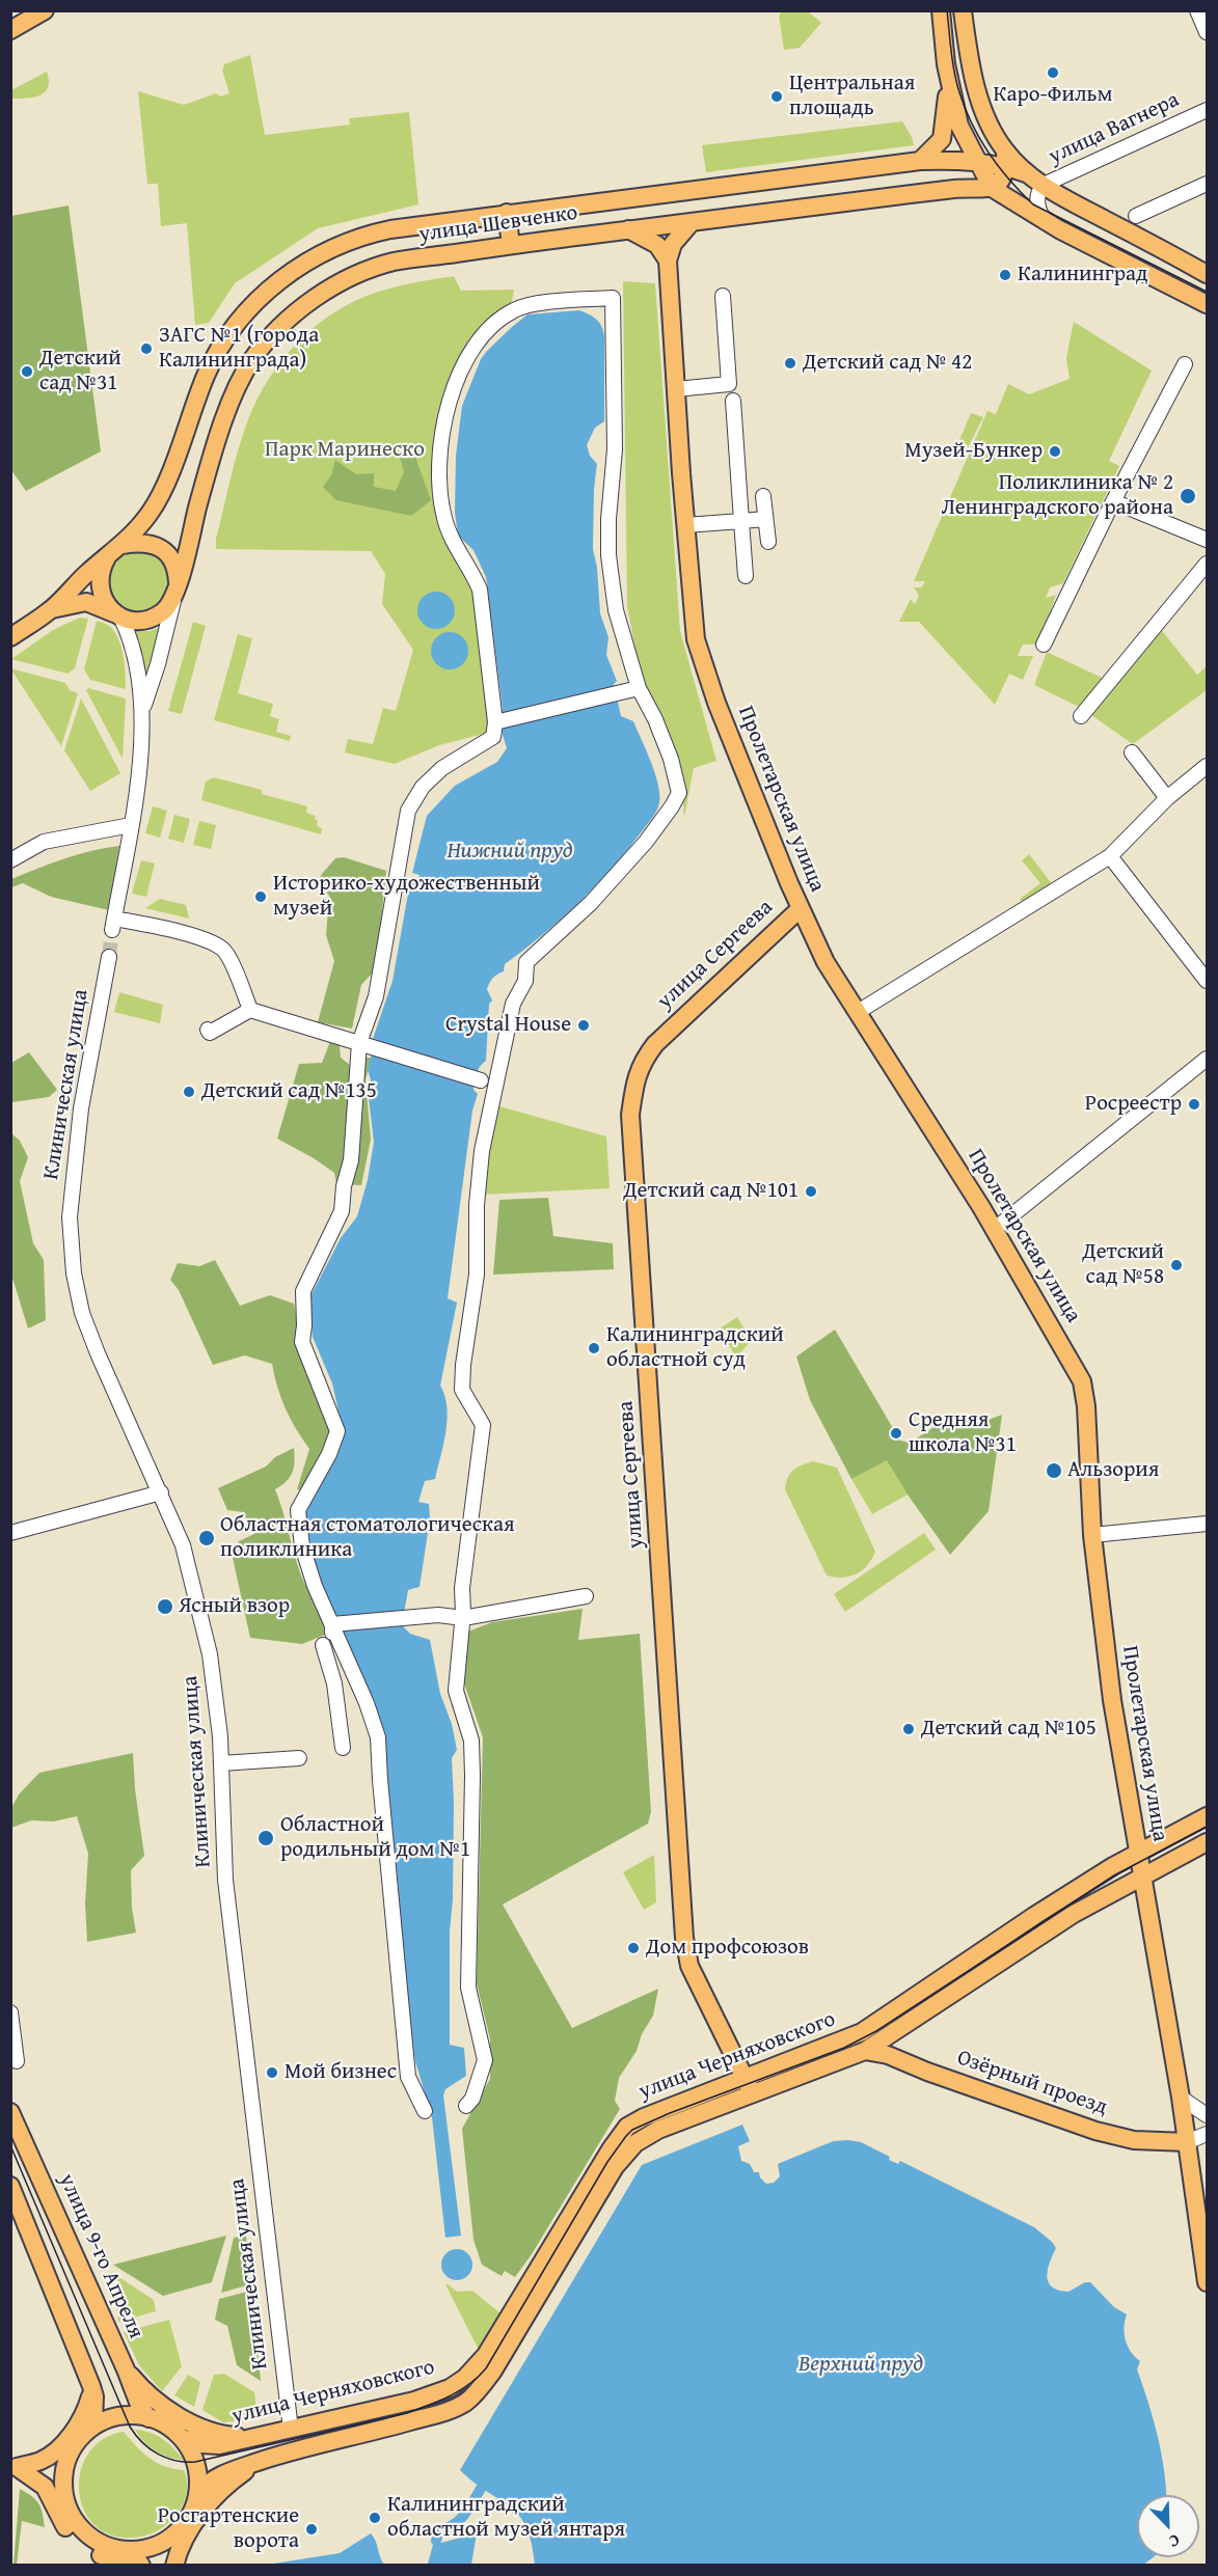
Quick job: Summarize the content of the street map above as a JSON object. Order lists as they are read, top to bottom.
{
  "streets": {
    "main road": [
      "улица Шевченко",
      "Пролетарская улица",
      "улица Сергеева",
      "улица Черняховского",
      "Озёрный проезд",
      "улица 9-го Апреля"
    ],
    "street": ["улица Вагнера", "Клиническая улица"]
  },
  "crossings": [
    ["Пролетарская улица", "улица Сергеева"],
    ["Пролетарская улица", "улица Черняховского"],
    ["Пролетарская улица", "Озёрный проезд"],
    ["улица Сергеева", "улица Черняховского"],
    ["Клиническая улица", "улица Черняховского"],
    ["улица Черняховского", "Озёрный проезд"],
    ["улица Черняховского", "улица 9-го Апреля"]
  ],
  "water": ["Нижний пруд", "Верхний пруд"],
  "parks": ["Парк Маринеско"],
  "places": [
    "Каро-Фильм",
    "Центральная площадь",
    "Калининград",
    "ЗАГС №1 (города Калининграда)",
    "Детский сад № 42",
    "Детский сад №31",
    "Музей-Бункер",
    "Поликлиника № 2 Ленинградского района",
    "Историко-художественный музей",
    "Crystal House",
    "Детский сад №135",
    "Росрeeстр",
    "Детский сад №101",
    "Детский сад №58",
    "Калининградский областной суд",
    "Средняя школа №31",
    "Альзория",
    "Областная стоматологическая поликлиника",
    "Ясный взор",
    "Детский сад №105",
    "Областной родильный дом №1",
    "Дом профсоюзов",
    "Мой бизнес",
    "Калининградский областной музей янтаря",
    "Росгартенские ворота"
  ],
  "north": "bottom right"
}
